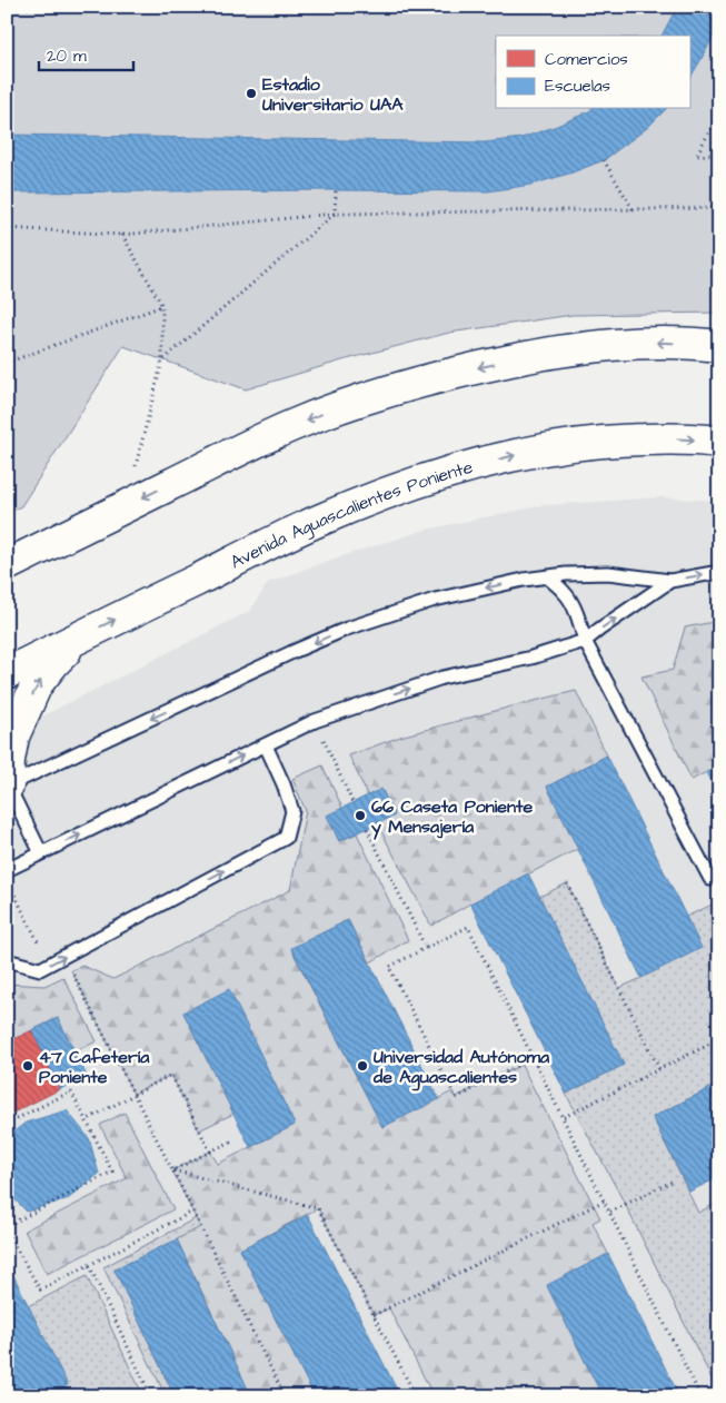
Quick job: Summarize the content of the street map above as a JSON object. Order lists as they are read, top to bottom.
{
  "streets": {
    "main road": ["Avenida Aguascalientes Poniente"]
  },
  "places": [
    "Estadio Universitario UAA",
    "66 Caseta Poniente y Mensajería",
    "47 Cafetería Poniente",
    "Universidad Autónoma de Aguascalientes"
  ],
  "legend": ["Comercios", "Escuelas"],
  "scale_bar": "20 m"
}
